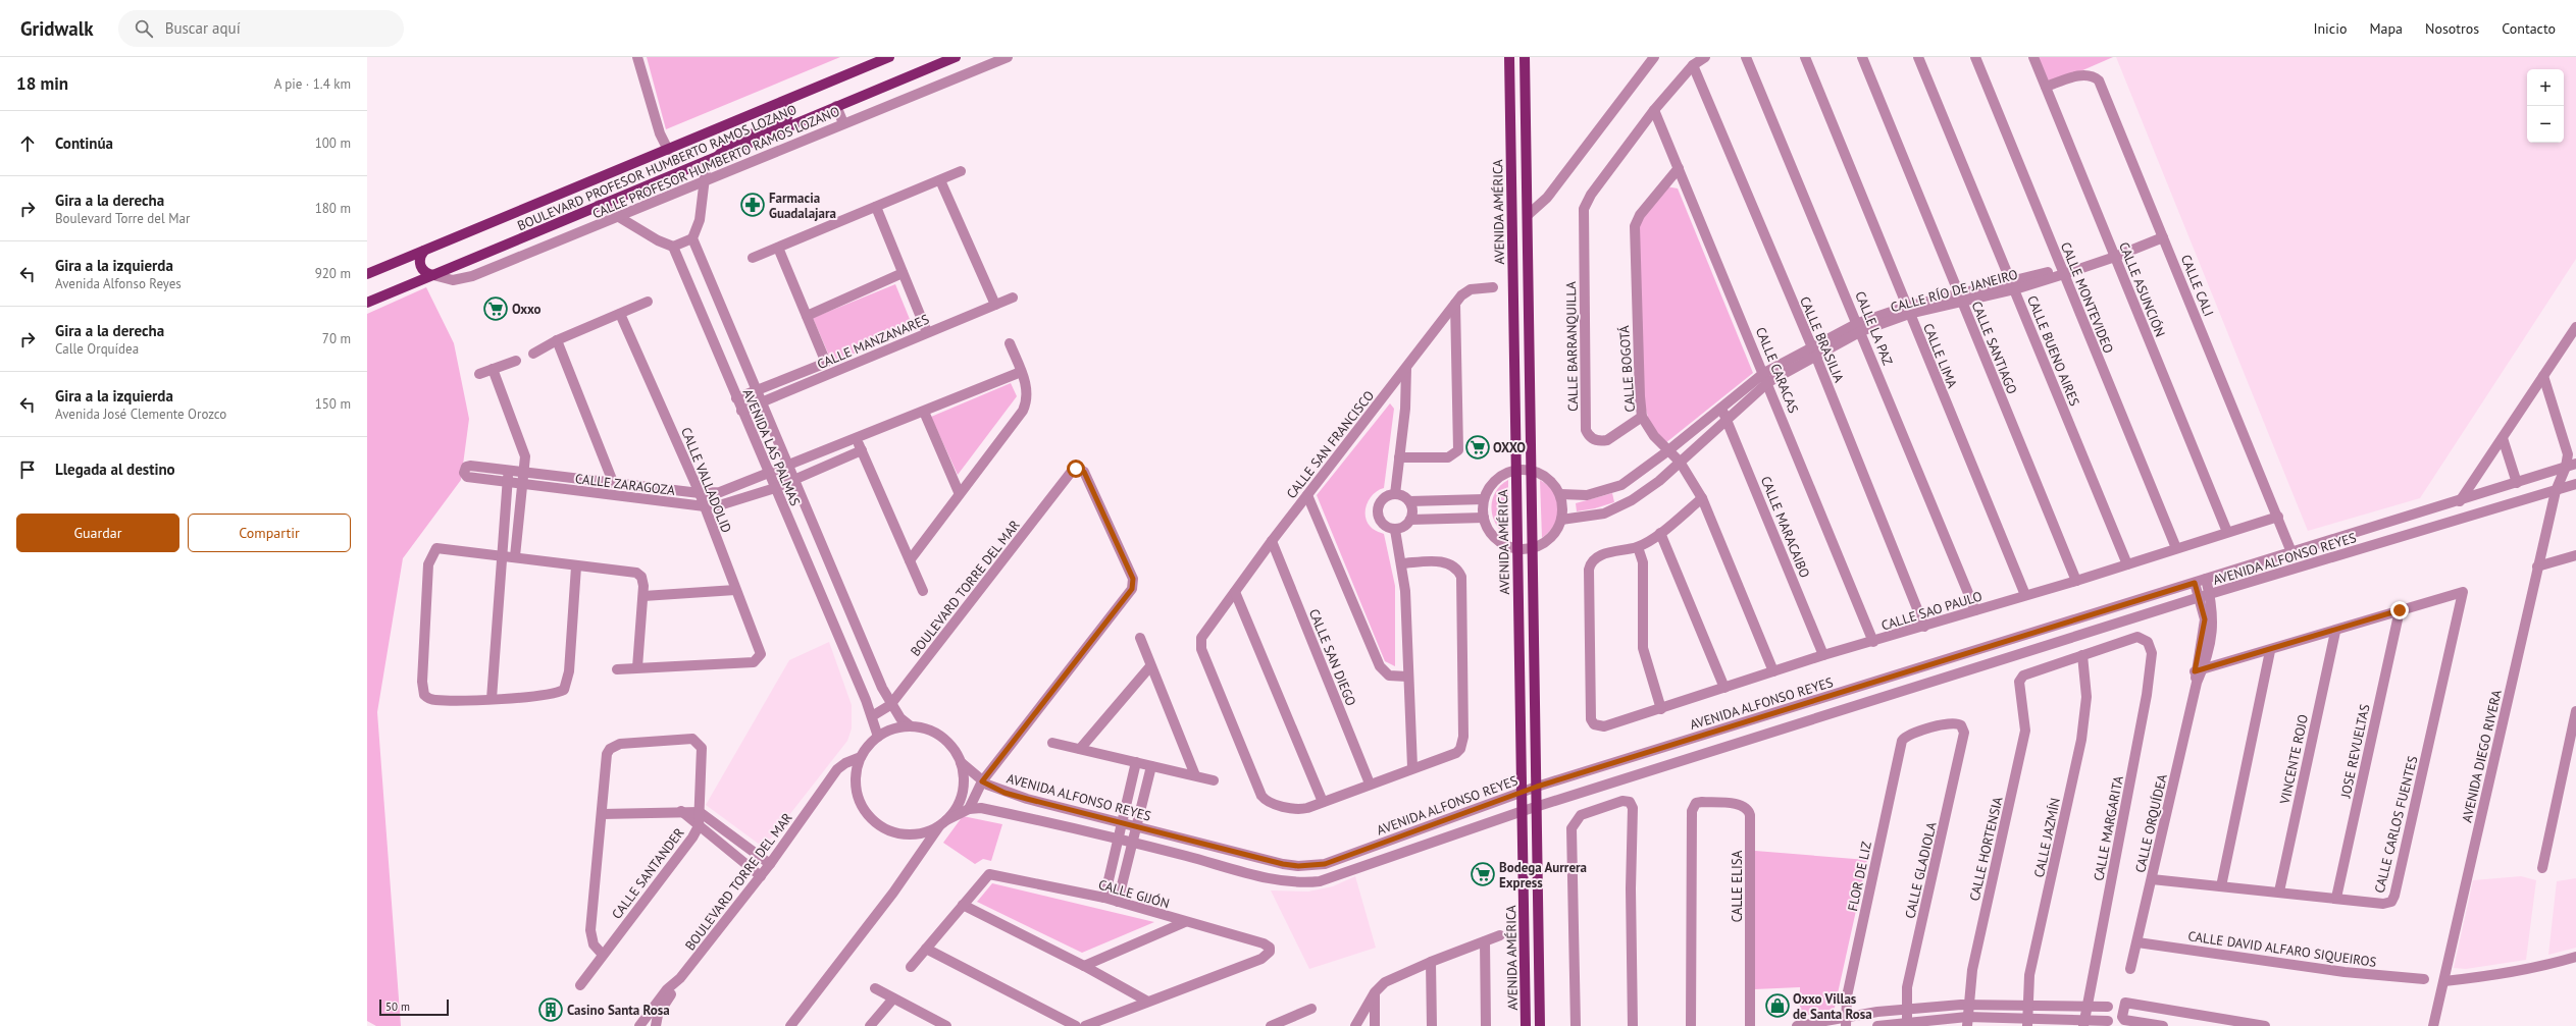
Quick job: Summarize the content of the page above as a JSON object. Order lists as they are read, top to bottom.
{
  "streets": {
    "main road": ["BOULEVARD PROFESOR HUMBERTO RAMOS LOZANO", "AVENIDA AMÉRICA"],
    "street": [
      "CALLE PROFESOR HUMBERTO RAMOS LOZANO",
      "CALLE CALI",
      "CALLE ASUNCIÓN",
      "CALLE RÍO DE JANEIRO",
      "CALLE MONTEVIDEO",
      "CALLE LA PAZ",
      "CALLE BRASILIA",
      "CALLE MANZANARES",
      "CALLE BARRANQUILLA",
      "CALLE SANTIAGO",
      "CALLE BUENO AIRES",
      "CALLE LIMA",
      "CALLE BOGOTÁ",
      "CALLE CARACAS",
      "CALLE SAN FRANCISCO",
      "AVENIDA LAS PALMAS",
      "CALLE VALLADOLID",
      "CALLE ZARAGOZA",
      "CALLE MARACAIBO",
      "AVENIDA ALFONSO REYES",
      "BOULEVARD TORRE DEL MAR",
      "CALLE SAO PAULO",
      "CALLE SAN DIEGO",
      "JOSE REVUELTAS",
      "AVENIDA DIEGO RIVERA",
      "VINCENTE ROJO",
      "CALLE ORQUÍDEA",
      "CALLE CARLOS FUENTES",
      "CALLE MARGARITA",
      "CALLE JAZMÍN",
      "CALLE HORTENSIA",
      "CALLE GLADIOLA",
      "CALLE SANTANDER",
      "FLOR DE LIZ",
      "CALLE ELISA",
      "CALLE GIJÓN",
      "CALLE DAVID ALFARO SIQUEIROS"
    ]
  },
  "crossings": [
    ["CALLE PROFESOR HUMBERTO RAMOS LOZANO", "BOULEVARD PROFESOR HUMBERTO RAMOS LOZANO"],
    ["AVENIDA AMÉRICA", "AVENIDA ALFONSO REYES"],
    ["CALLE CALI", "CALLE ASUNCIÓN"],
    ["CALLE CALI", "CALLE RÍO DE JANEIRO"],
    ["CALLE CALI", "AVENIDA ALFONSO REYES"],
    ["CALLE CALI", "CALLE SAO PAULO"],
    ["CALLE ASUNCIÓN", "CALLE RÍO DE JANEIRO"],
    ["CALLE ASUNCIÓN", "CALLE SAO PAULO"],
    ["CALLE RÍO DE JANEIRO", "CALLE MONTEVIDEO"],
    ["CALLE RÍO DE JANEIRO", "CALLE LA PAZ"],
    ["CALLE RÍO DE JANEIRO", "CALLE BRASILIA"],
    ["CALLE RÍO DE JANEIRO", "CALLE SANTIAGO"],
    ["CALLE RÍO DE JANEIRO", "CALLE BUENO AIRES"],
    ["CALLE RÍO DE JANEIRO", "CALLE LIMA"],
    ["CALLE RÍO DE JANEIRO", "CALLE BOGOTÁ"],
    ["CALLE RÍO DE JANEIRO", "CALLE CARACAS"],
    ["CALLE RÍO DE JANEIRO", "CALLE MARACAIBO"],
    ["CALLE MONTEVIDEO", "CALLE SAO PAULO"],
    ["CALLE LA PAZ", "CALLE SAO PAULO"],
    ["CALLE BRASILIA", "CALLE BARRANQUILLA"],
    ["CALLE BRASILIA", "CALLE SAO PAULO"],
    ["CALLE MANZANARES", "AVENIDA LAS PALMAS"],
    ["CALLE BARRANQUILLA", "CALLE BOGOTÁ"],
    ["CALLE BARRANQUILLA", "CALLE CARACAS"],
    ["CALLE SANTIAGO", "CALLE SAO PAULO"],
    ["CALLE BUENO AIRES", "CALLE SAO PAULO"],
    ["CALLE LIMA", "CALLE SAO PAULO"],
    ["CALLE BOGOTÁ", "CALLE CARACAS"],
    ["CALLE BOGOTÁ", "CALLE SAO PAULO"],
    ["CALLE CARACAS", "CALLE SAO PAULO"],
    ["CALLE SAN FRANCISCO", "CALLE SAN DIEGO"],
    ["AVENIDA LAS PALMAS", "CALLE ZARAGOZA"],
    ["AVENIDA LAS PALMAS", "AVENIDA ALFONSO REYES"],
    ["AVENIDA LAS PALMAS", "BOULEVARD TORRE DEL MAR"],
    ["CALLE VALLADOLID", "CALLE ZARAGOZA"],
    ["CALLE MARACAIBO", "CALLE SAO PAULO"],
    ["AVENIDA ALFONSO REYES", "BOULEVARD TORRE DEL MAR"],
    ["AVENIDA ALFONSO REYES", "AVENIDA DIEGO RIVERA"],
    ["AVENIDA ALFONSO REYES", "CALLE ORQUÍDEA"],
    ["JOSE REVUELTAS", "CALLE CARLOS FUENTES"],
    ["VINCENTE ROJO", "CALLE CARLOS FUENTES"],
    ["CALLE ORQUÍDEA", "CALLE CARLOS FUENTES"],
    ["CALLE ORQUÍDEA", "CALLE DAVID ALFARO SIQUEIROS"],
    ["CALLE MARGARITA", "CALLE JAZMÍN"],
    ["CALLE MARGARITA", "CALLE HORTENSIA"],
    ["CALLE JAZMÍN", "CALLE HORTENSIA"],
    ["CALLE GLADIOLA", "FLOR DE LIZ"]
  ],
  "places": {
    "pharmacy": ["Farmacia Guadalajara"],
    "supermarket": ["Oxxo", "OXXO", "Bodega Aurrera Express"],
    "shop": ["Oxxo Villas de Santa Rosa"],
    "building": ["Casino Santa Rosa"]
  },
  "scale_bar": "50 m",
  "page": {
    "header": "Gridwalk",
    "search": "Buscar aquí",
    "nav": [
      "Inicio",
      "Mapa",
      "Nosotros",
      "Contacto"
    ],
    "heading": ["18 min", "A pie · 1.4 km"],
    "map_buttons": ["+", "−"],
    "list": [
      ["Continúa", "100 m"],
      ["Gira a la derecha", "Boulevard Torre del Mar", "180 m"],
      ["Gira a la izquierda", "Avenida Alfonso Reyes", "920 m"],
      ["Gira a la derecha", "Calle Orquídea", "70 m"],
      ["Gira a la izquierda", "Avenida José Clemente Orozco", "150 m"],
      "Llegada al destino"
    ],
    "buttons": ["Guardar", "Compartir"],
    "scale": "50 m"
  }
}
